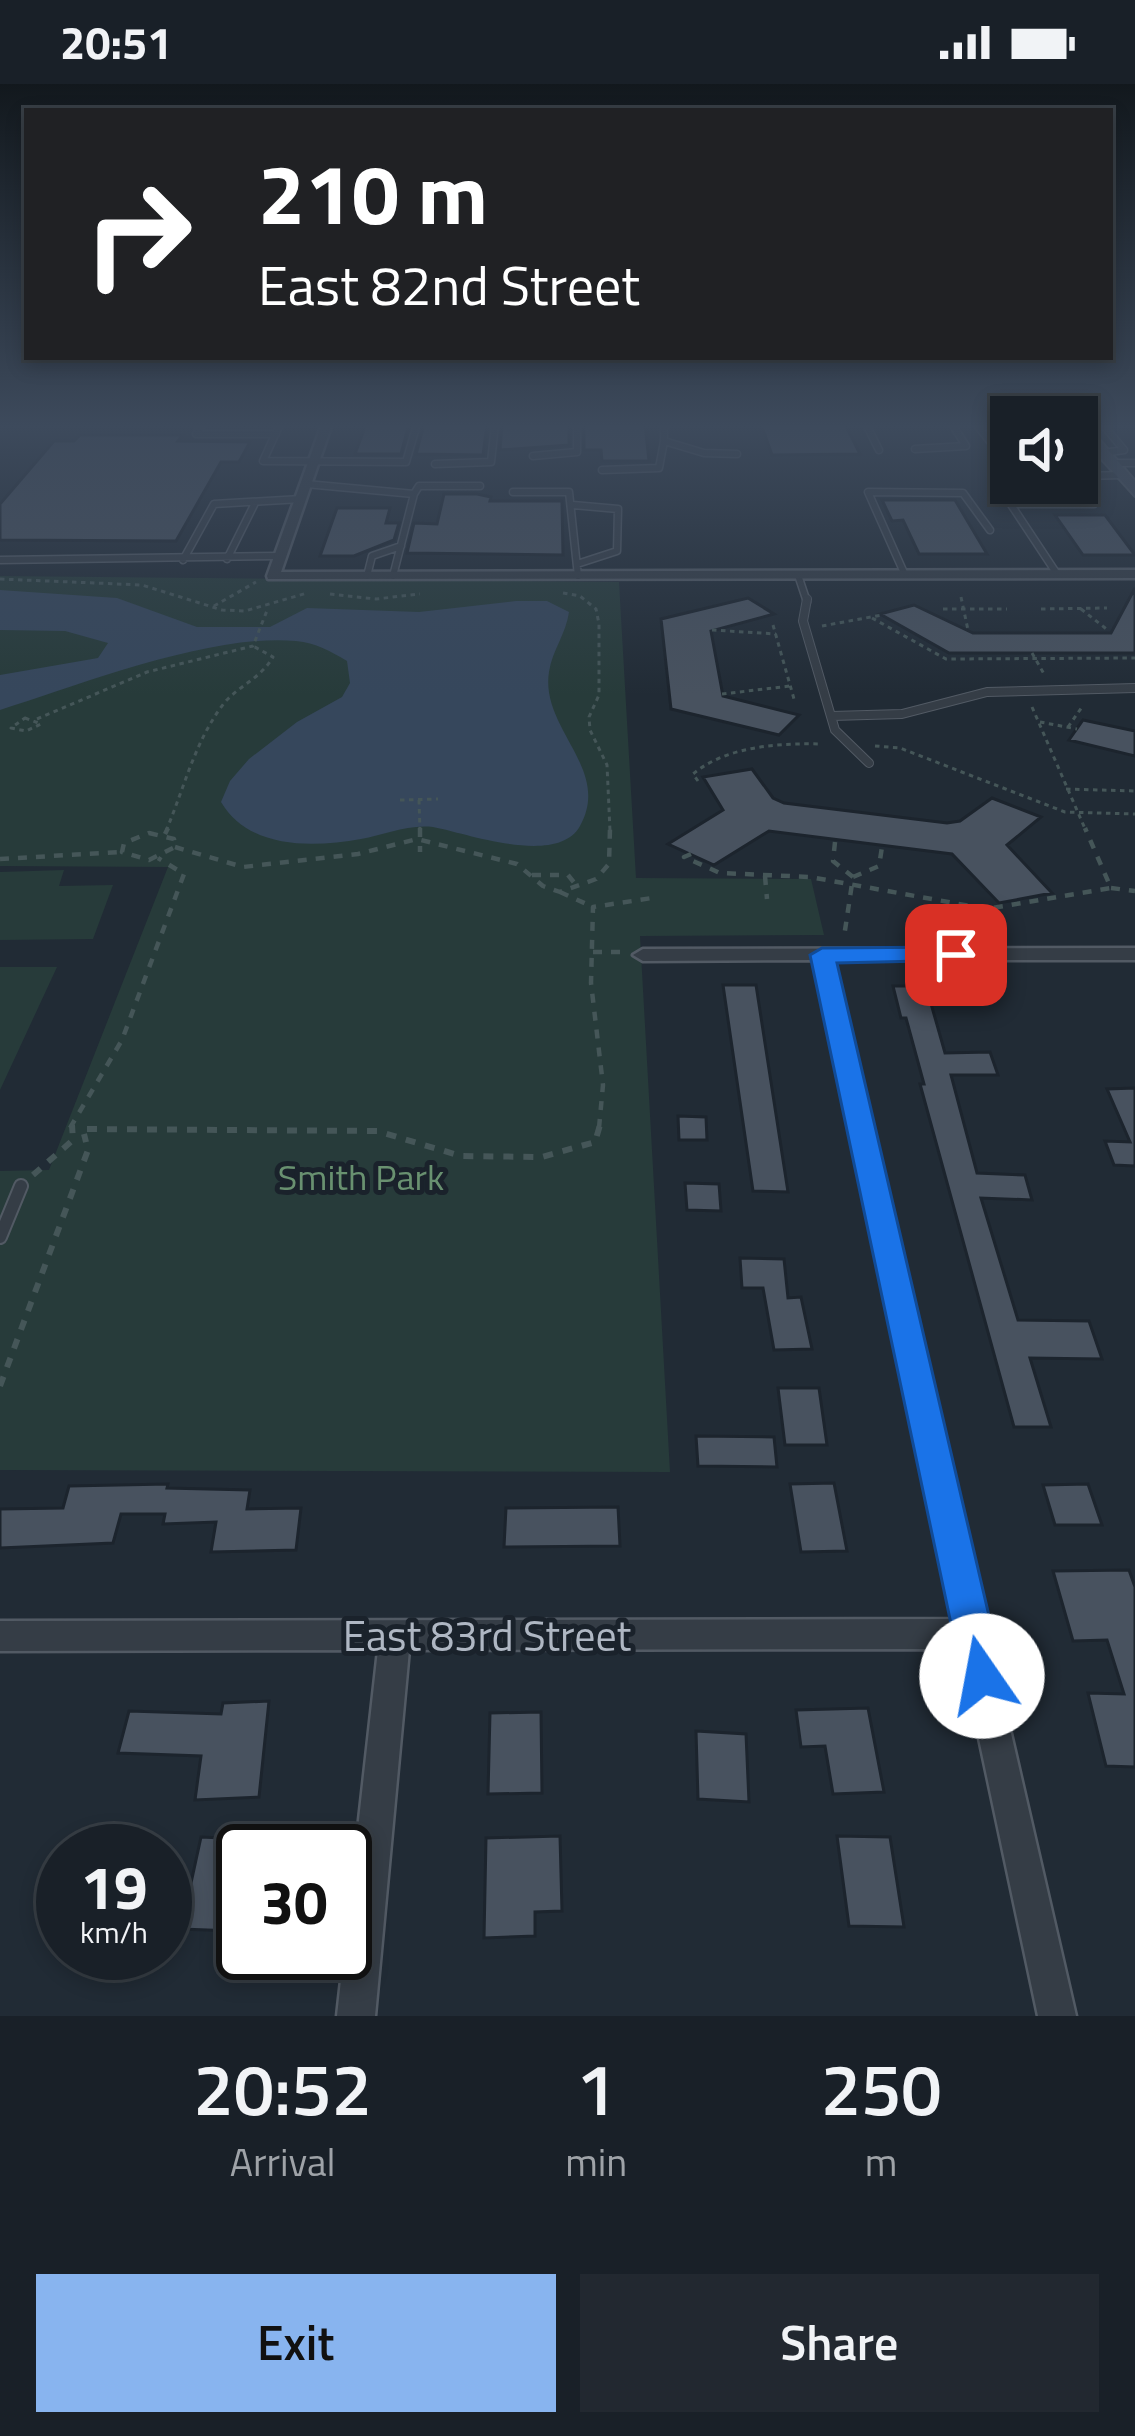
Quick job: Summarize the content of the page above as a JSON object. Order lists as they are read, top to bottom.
{
  "streets": {
    "street": ["East 83rd Street"]
  },
  "parks": ["Smith Park"],
  "page": {
    "status": "20:51",
    "turn": ["210 m", "East 82nd Street"],
    "speed": "19 km/h",
    "limit": "30",
    "eta": [
      "20:52",
      "Arrival",
      "1",
      "min",
      "250",
      "m"
    ],
    "buttons": ["Exit", "Share"]
  }
}
